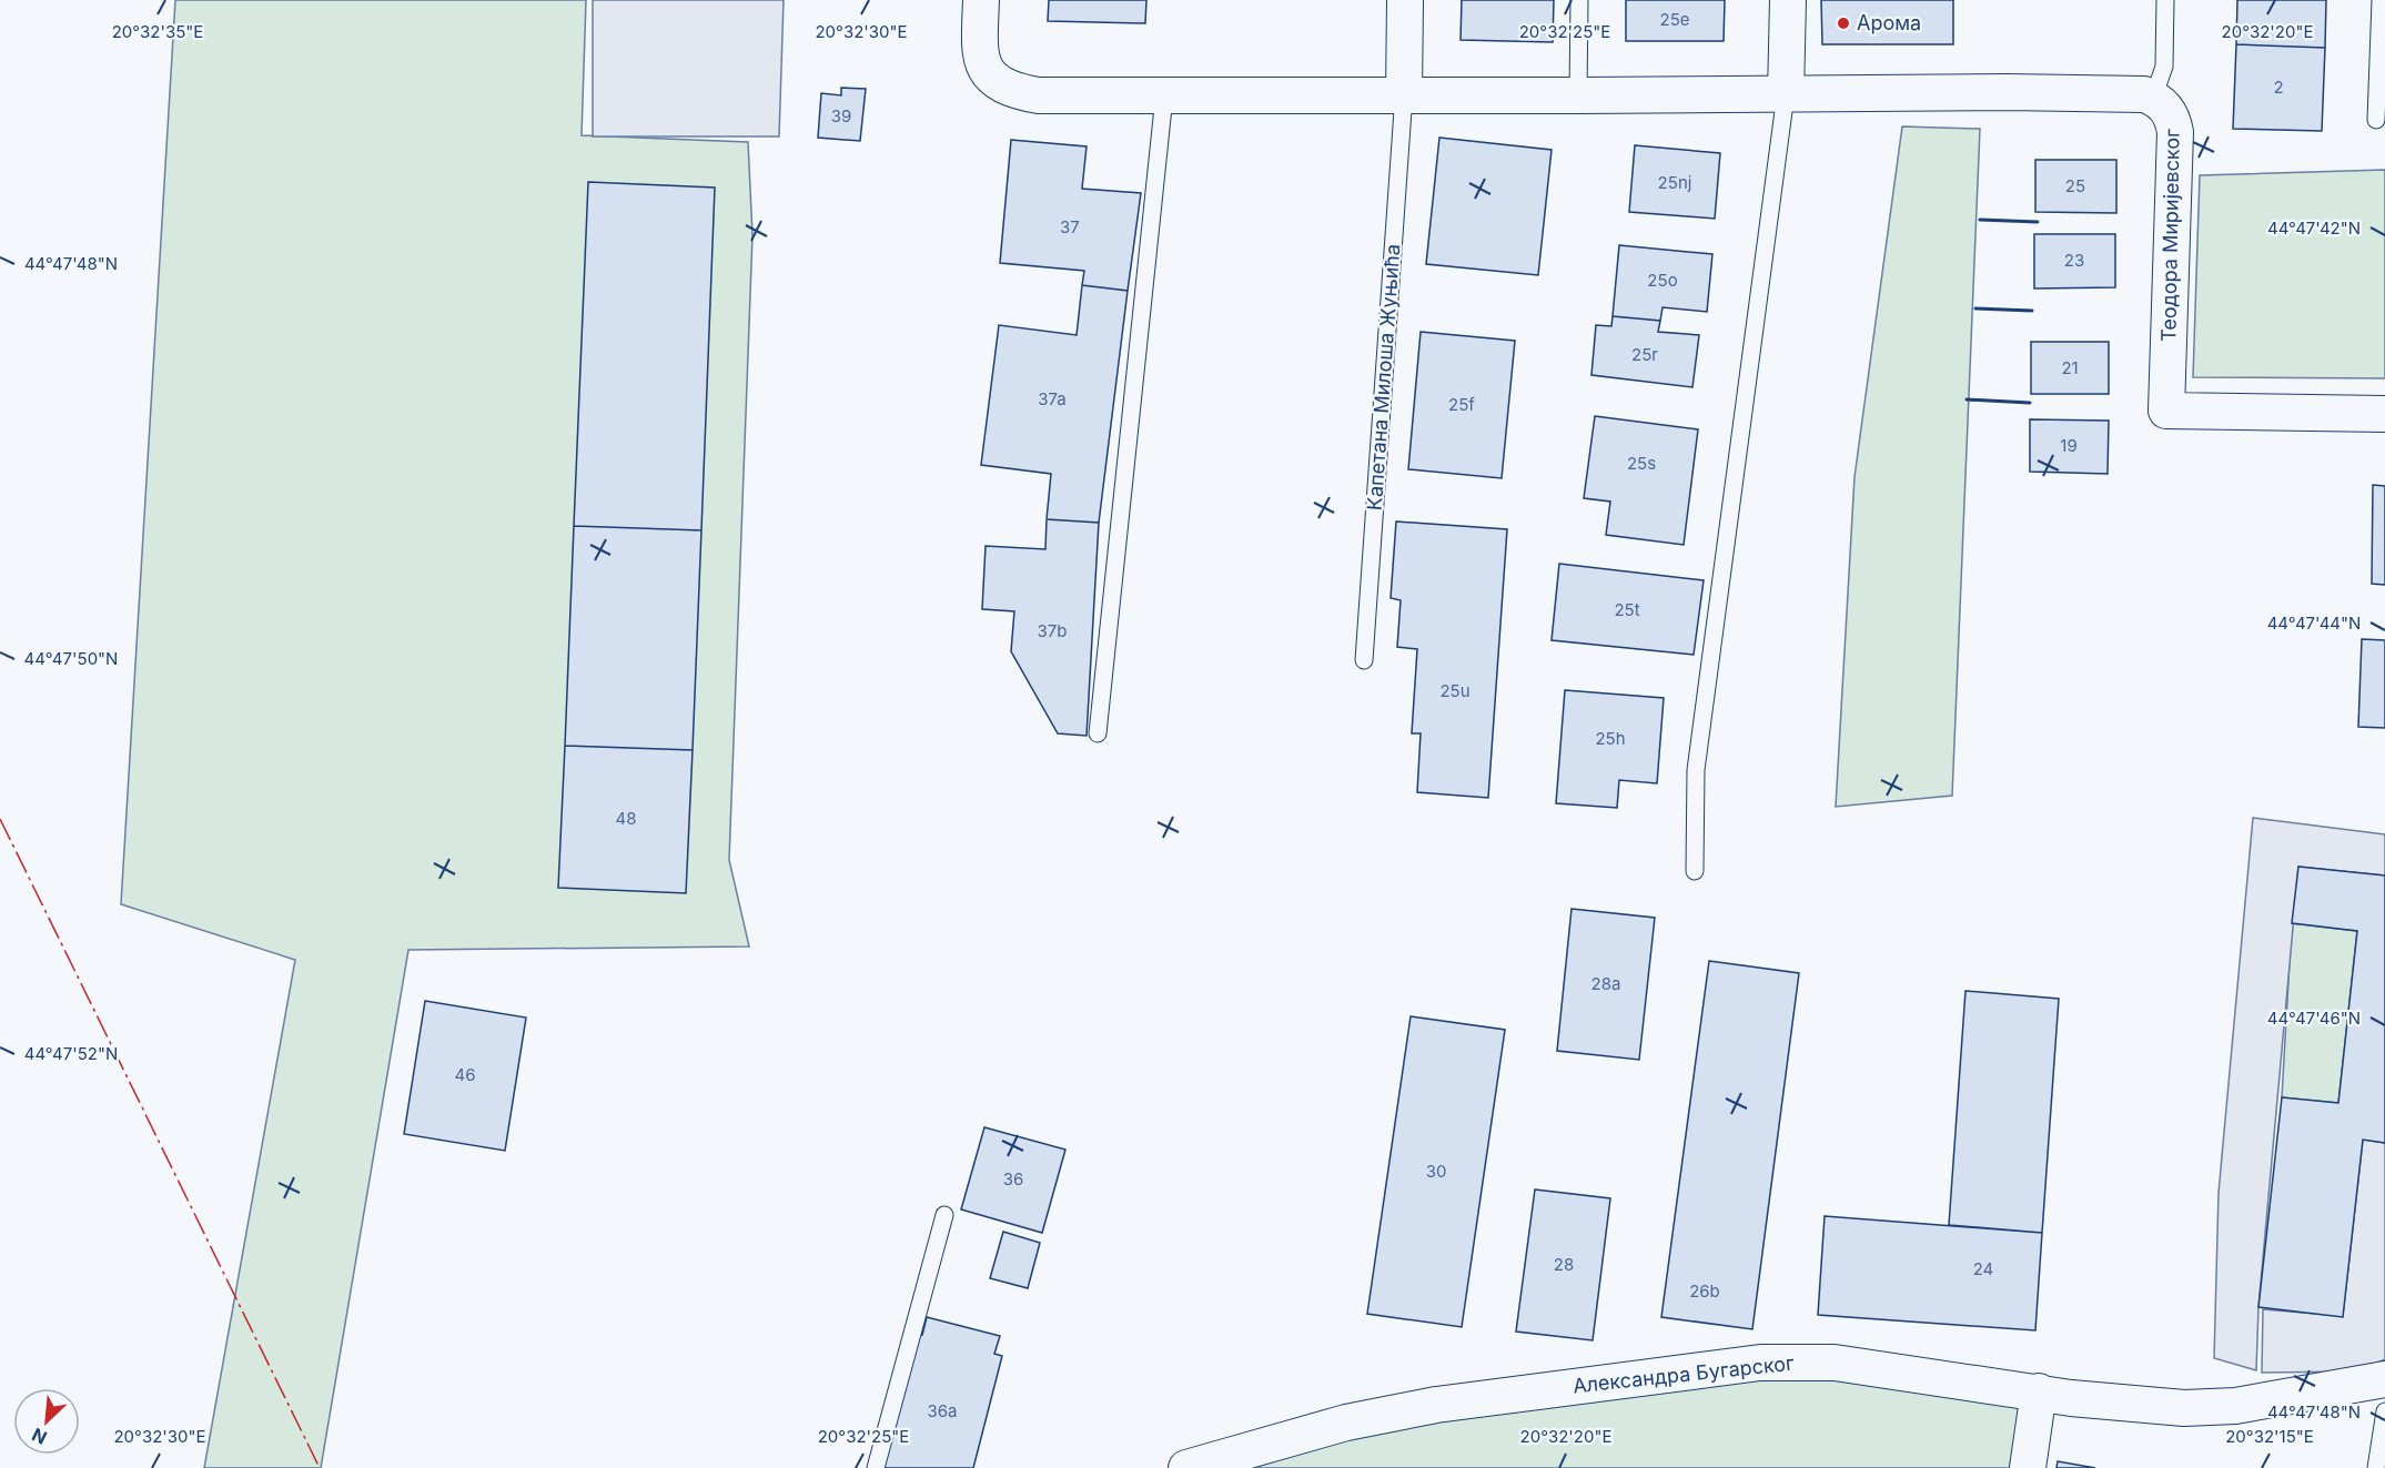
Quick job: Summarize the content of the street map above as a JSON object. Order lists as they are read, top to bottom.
{
  "streets": {
    "street": ["Теодора Миријевског", "Капетана Милоша Жуњића", "Александра Бугарског"]
  },
  "places": ["Арома"],
  "house_numbers": [
    "25e",
    "2",
    "39",
    "25nj",
    "25",
    "37",
    "23",
    "25o",
    "25r",
    "21",
    "37a",
    "25f",
    "19",
    "25s",
    "25t",
    "37b",
    "25u",
    "25h",
    "48",
    "28a",
    "46",
    "30",
    "36",
    "28",
    "24",
    "26b",
    "36a"
  ],
  "north": "bottom left",
  "coordinates": [
    "20°32'35\"E",
    "20°32'30\"E",
    "20°32'25\"E",
    "20°32'20\"E",
    "44°47'42\"N",
    "44°47'48\"N",
    "44°47'44\"N",
    "44°47'50\"N",
    "44°47'46\"N",
    "44°47'52\"N",
    "20°32'15\"E"
  ]
}
